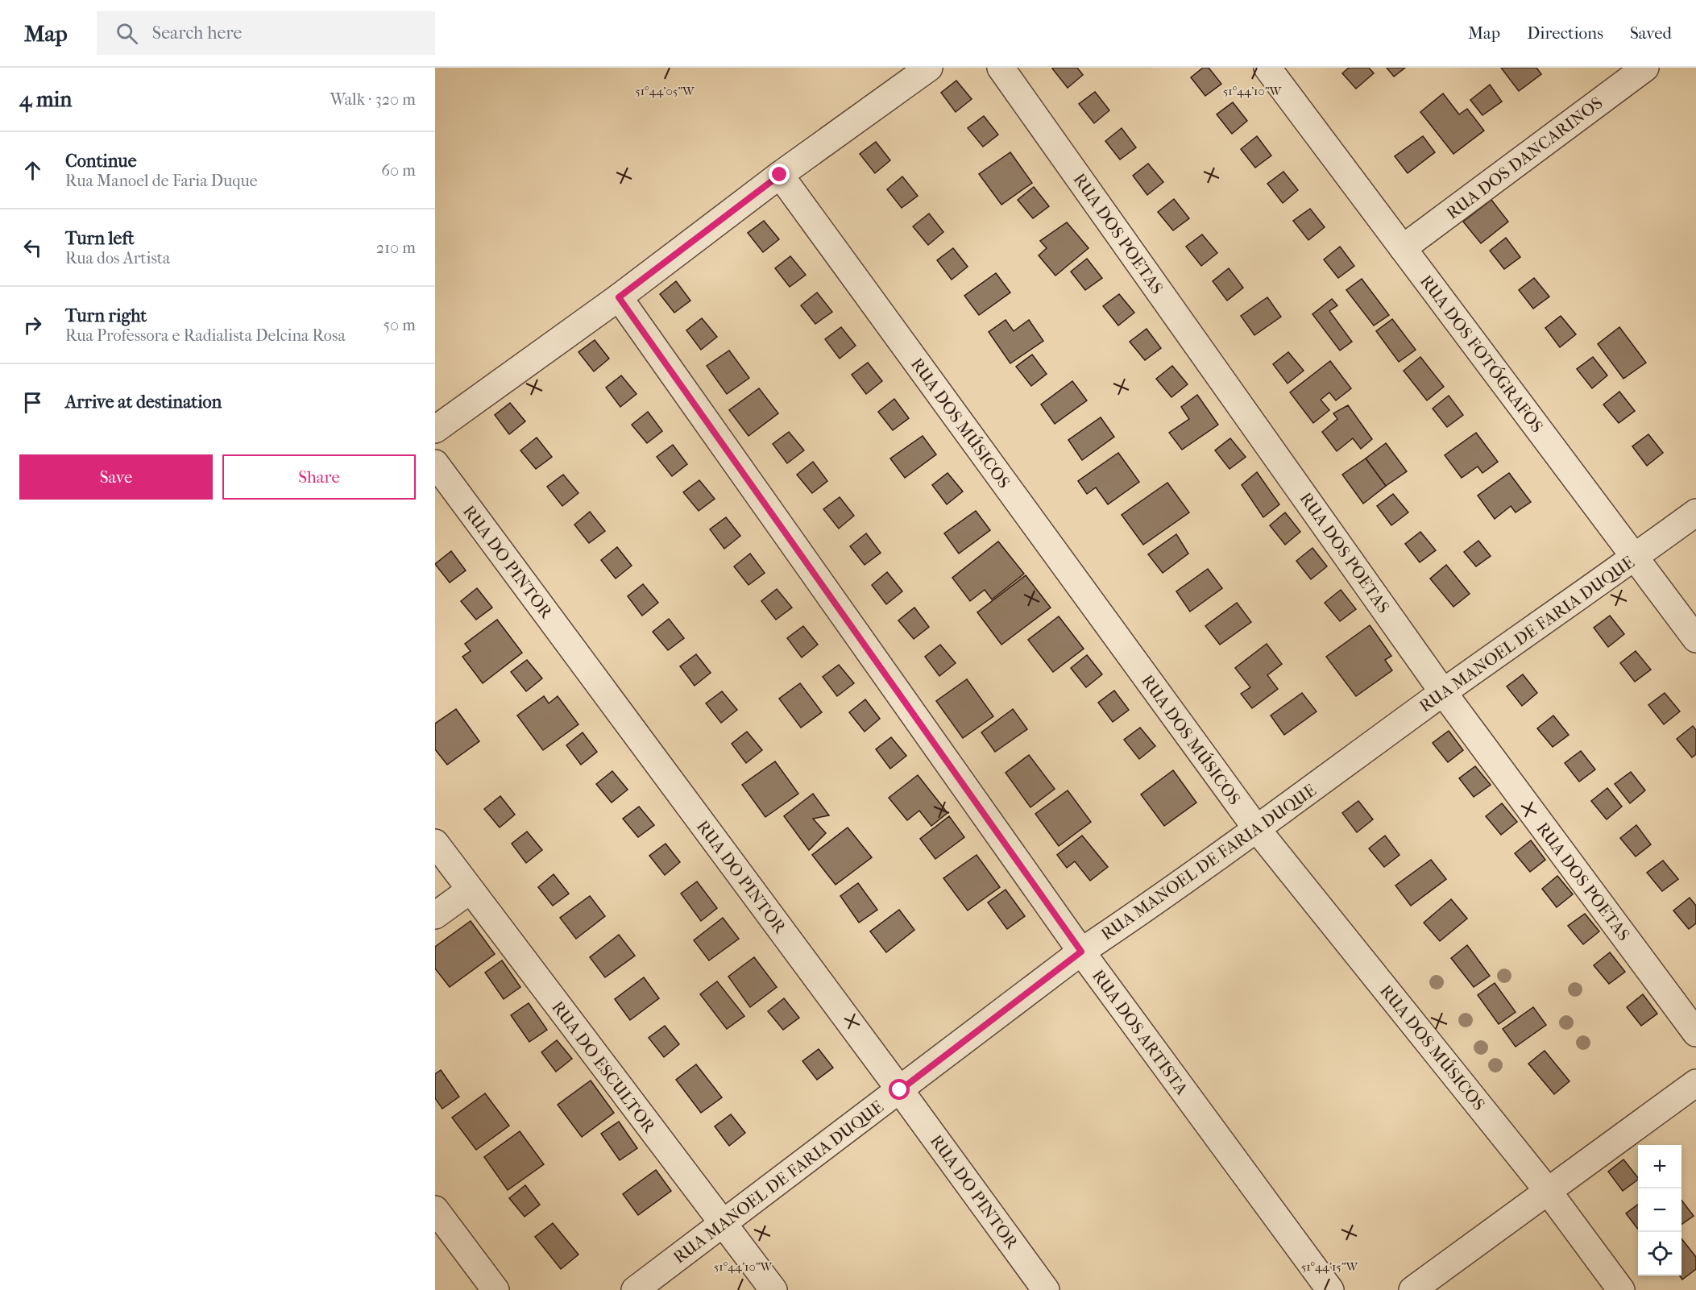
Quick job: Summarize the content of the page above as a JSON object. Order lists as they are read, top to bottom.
{
  "streets": {
    "street": [
      "RUA DOS DANCARINOS",
      "RUA DOS POETAS",
      "RUA DOS FOTÓGRAFOS",
      "RUA DOS MÚSICOS",
      "RUA DO PINTOR",
      "RUA MANOEL DE FARIA DUQUE",
      "RUA DOS ARTISTA",
      "RUA DO ESCULTOR"
    ]
  },
  "crossings": [
    ["RUA DOS DANCARINOS", "RUA DOS FOTÓGRAFOS"],
    ["RUA DOS POETAS", "RUA MANOEL DE FARIA DUQUE"],
    ["RUA DOS FOTÓGRAFOS", "RUA MANOEL DE FARIA DUQUE"],
    ["RUA DOS MÚSICOS", "RUA MANOEL DE FARIA DUQUE"],
    ["RUA DO PINTOR", "RUA MANOEL DE FARIA DUQUE"],
    ["RUA MANOEL DE FARIA DUQUE", "RUA DOS ARTISTA"],
    ["RUA MANOEL DE FARIA DUQUE", "RUA DO ESCULTOR"]
  ],
  "page": {
    "header": "Map",
    "search": "Search here",
    "nav": ["Map", "Directions", "Saved"],
    "heading": ["4 min", "Walk · 320 m"],
    "list": [
      ["Continue", "Rua Manoel de Faria Duque", "60 m"],
      ["Turn left", "Rua dos Artista", "210 m"],
      ["Turn right", "Rua Professora e Radialista Delcina Rosa", "50 m"],
      "Arrive at destination"
    ],
    "buttons": ["Save", "Share"],
    "map_buttons": ["+", "−"]
  },
  "coordinates": ["51°44'05\"W", "51°44'10\"W", "51°44'15\"W"]
}
